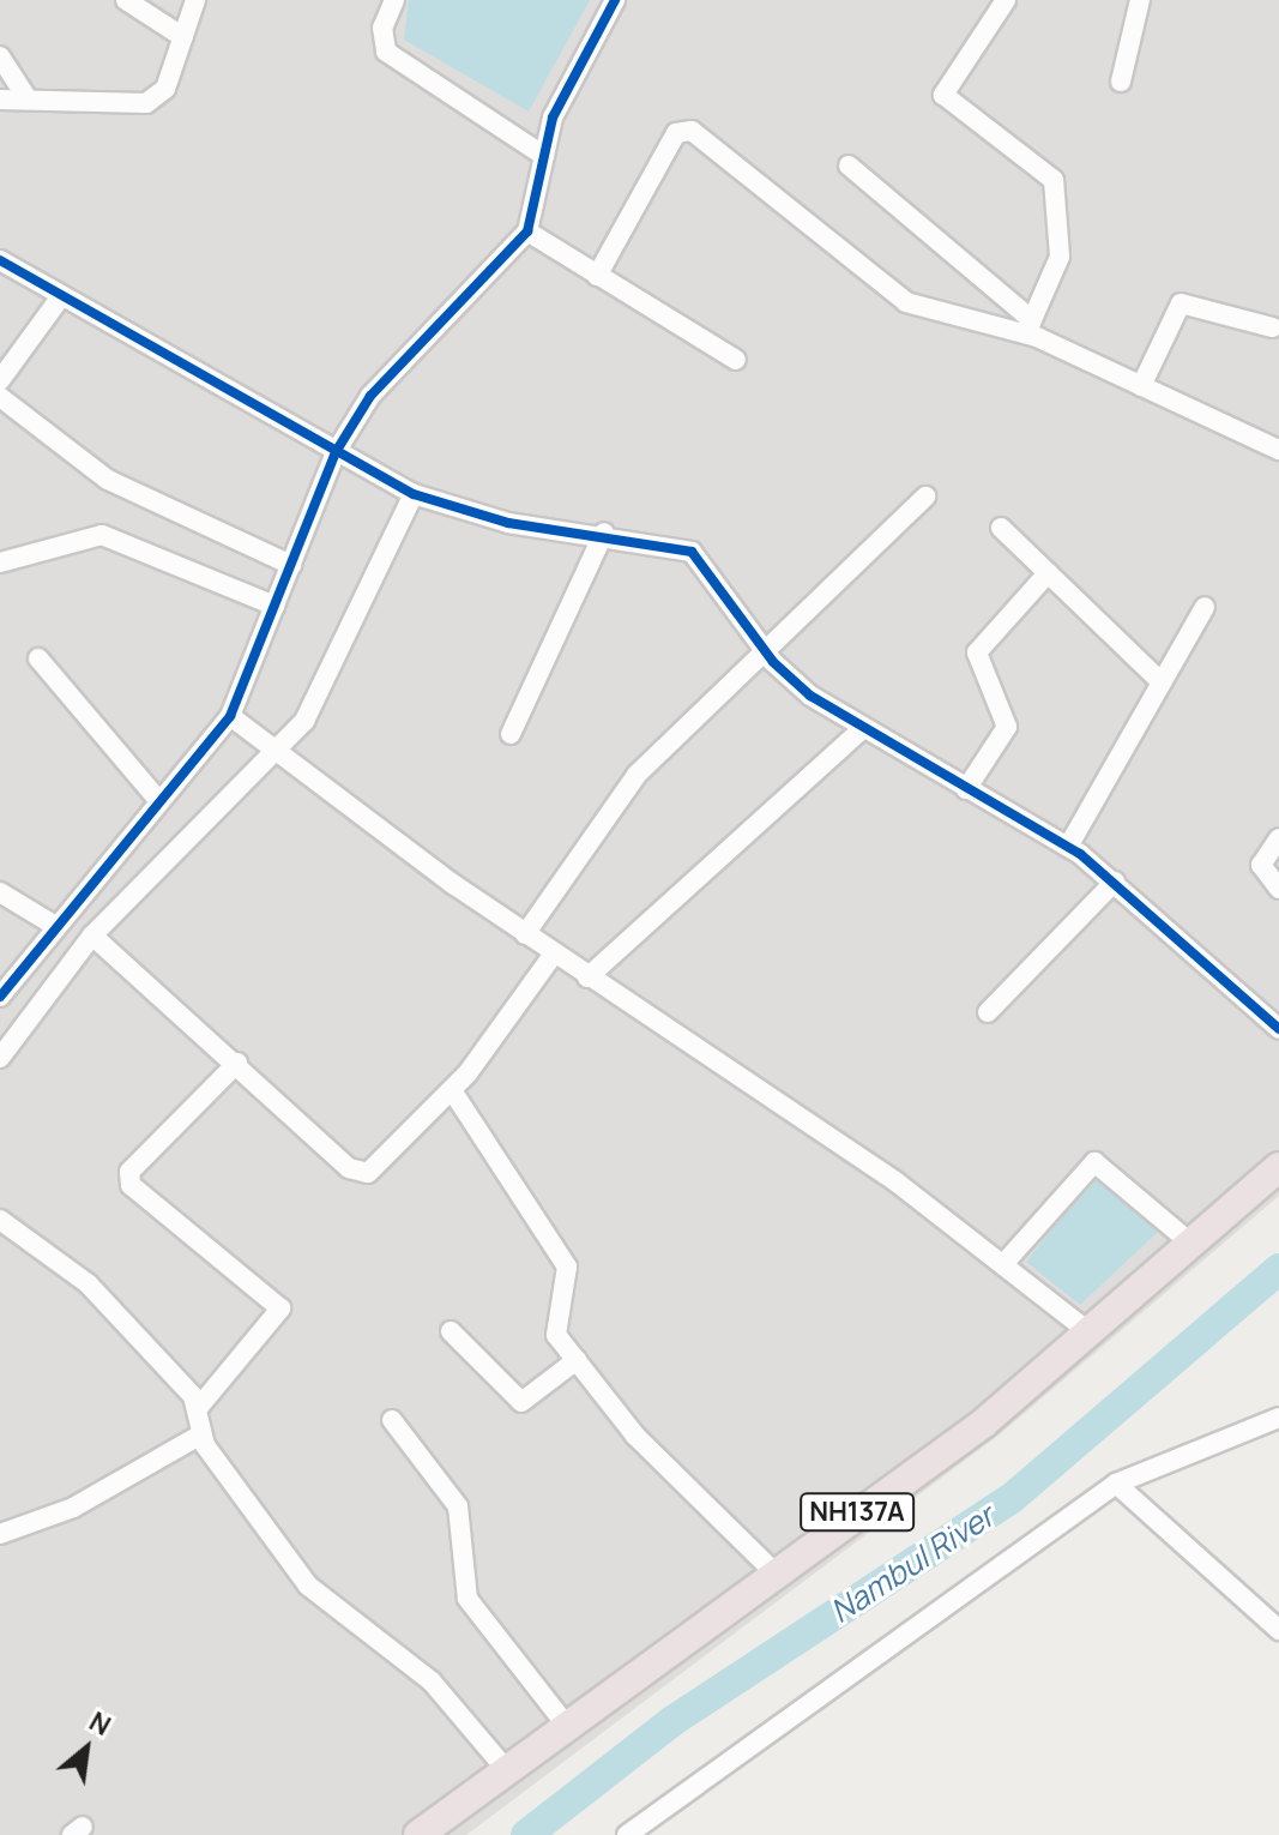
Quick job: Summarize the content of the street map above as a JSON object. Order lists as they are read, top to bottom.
{
  "streets": {
    "highway": ["NH137A"]
  },
  "water": ["Nambul River"],
  "north": "top right"
}
